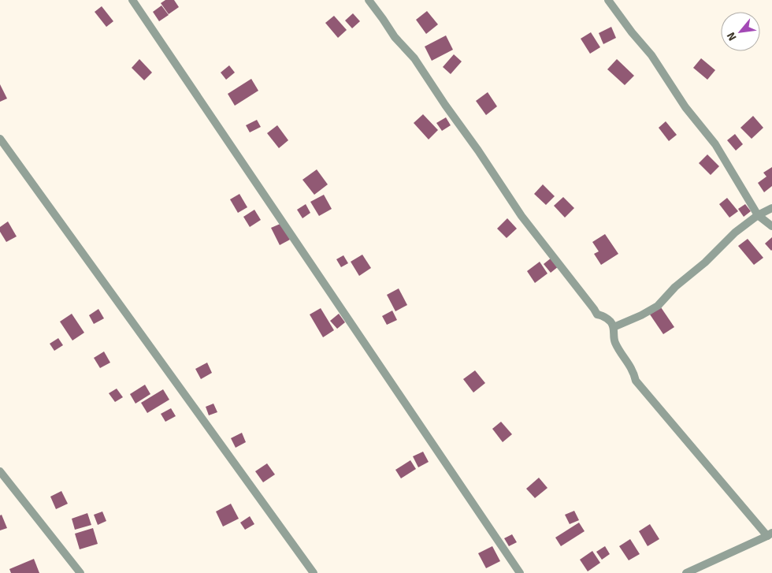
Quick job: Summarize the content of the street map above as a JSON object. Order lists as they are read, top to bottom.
{
  "north": "bottom left"
}
